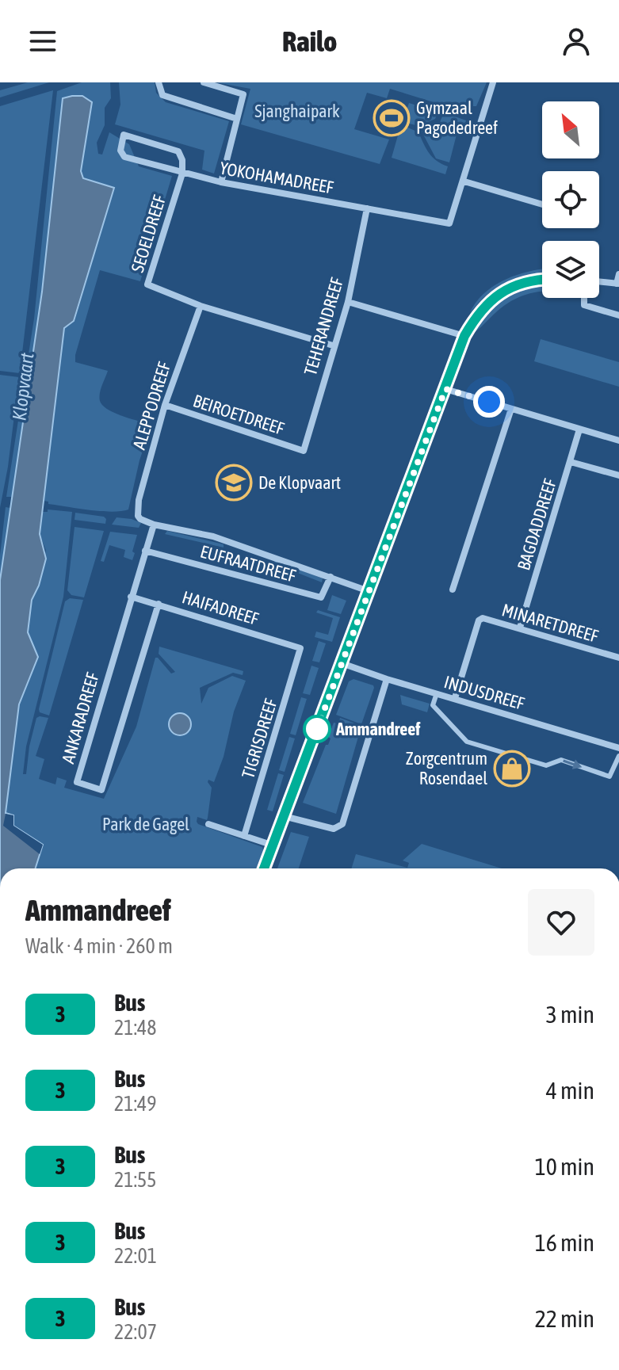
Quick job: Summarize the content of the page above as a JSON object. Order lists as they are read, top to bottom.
{
  "streets": {
    "street": [
      "YOKOHAMADREEF",
      "SEOELDREEF",
      "TEHERANDREEF",
      "ALEPPODREEF",
      "BEIROETDREEF",
      "BAGDADDREEF",
      "EUFRAATDREEF",
      "HAIFADREEF",
      "MINARETDREEF",
      "INDUSDREEF",
      "ANKARADREEF",
      "TIGRISDREEF"
    ]
  },
  "crossings": [
    ["YOKOHAMADREEF", "SEOELDREEF"],
    ["YOKOHAMADREEF", "TEHERANDREEF"],
    ["SEOELDREEF", "ALEPPODREEF"],
    ["TEHERANDREEF", "BEIROETDREEF"],
    ["ALEPPODREEF", "BEIROETDREEF"],
    ["ALEPPODREEF", "EUFRAATDREEF"],
    ["BAGDADDREEF", "MINARETDREEF"],
    ["EUFRAATDREEF", "ANKARADREEF"],
    ["HAIFADREEF", "ANKARADREEF"],
    ["HAIFADREEF", "TIGRISDREEF"],
    ["MINARETDREEF", "INDUSDREEF"]
  ],
  "water": ["Klopvaart"],
  "parks": ["Sjanghaipark", "Park de Gagel"],
  "places": {
    "sports": ["Gymzaal Pagodedreef"],
    "school or university": ["De Klopvaart"],
    "other": ["Ammandreef"],
    "shop": ["Zorgcentrum Rosendael"]
  },
  "lines": ["bus line 3"],
  "north": "top left",
  "page": {
    "header": "Railo",
    "heading": ["Ammandreef", "Walk · 4 min · 260 m"],
    "list": [
      {
        "mark": "3",
        "name": "Bus",
        "note": "21:48",
        "value": "3 min"
      },
      {
        "mark": "3",
        "name": "Bus",
        "note": "21:49",
        "value": "4 min"
      },
      {
        "mark": "3",
        "name": "Bus",
        "note": "21:55",
        "value": "10 min"
      },
      {
        "mark": "3",
        "name": "Bus",
        "note": "22:01",
        "value": "16 min"
      },
      {
        "mark": "3",
        "name": "Bus",
        "note": "22:07",
        "value": "22 min"
      }
    ]
  }
}
